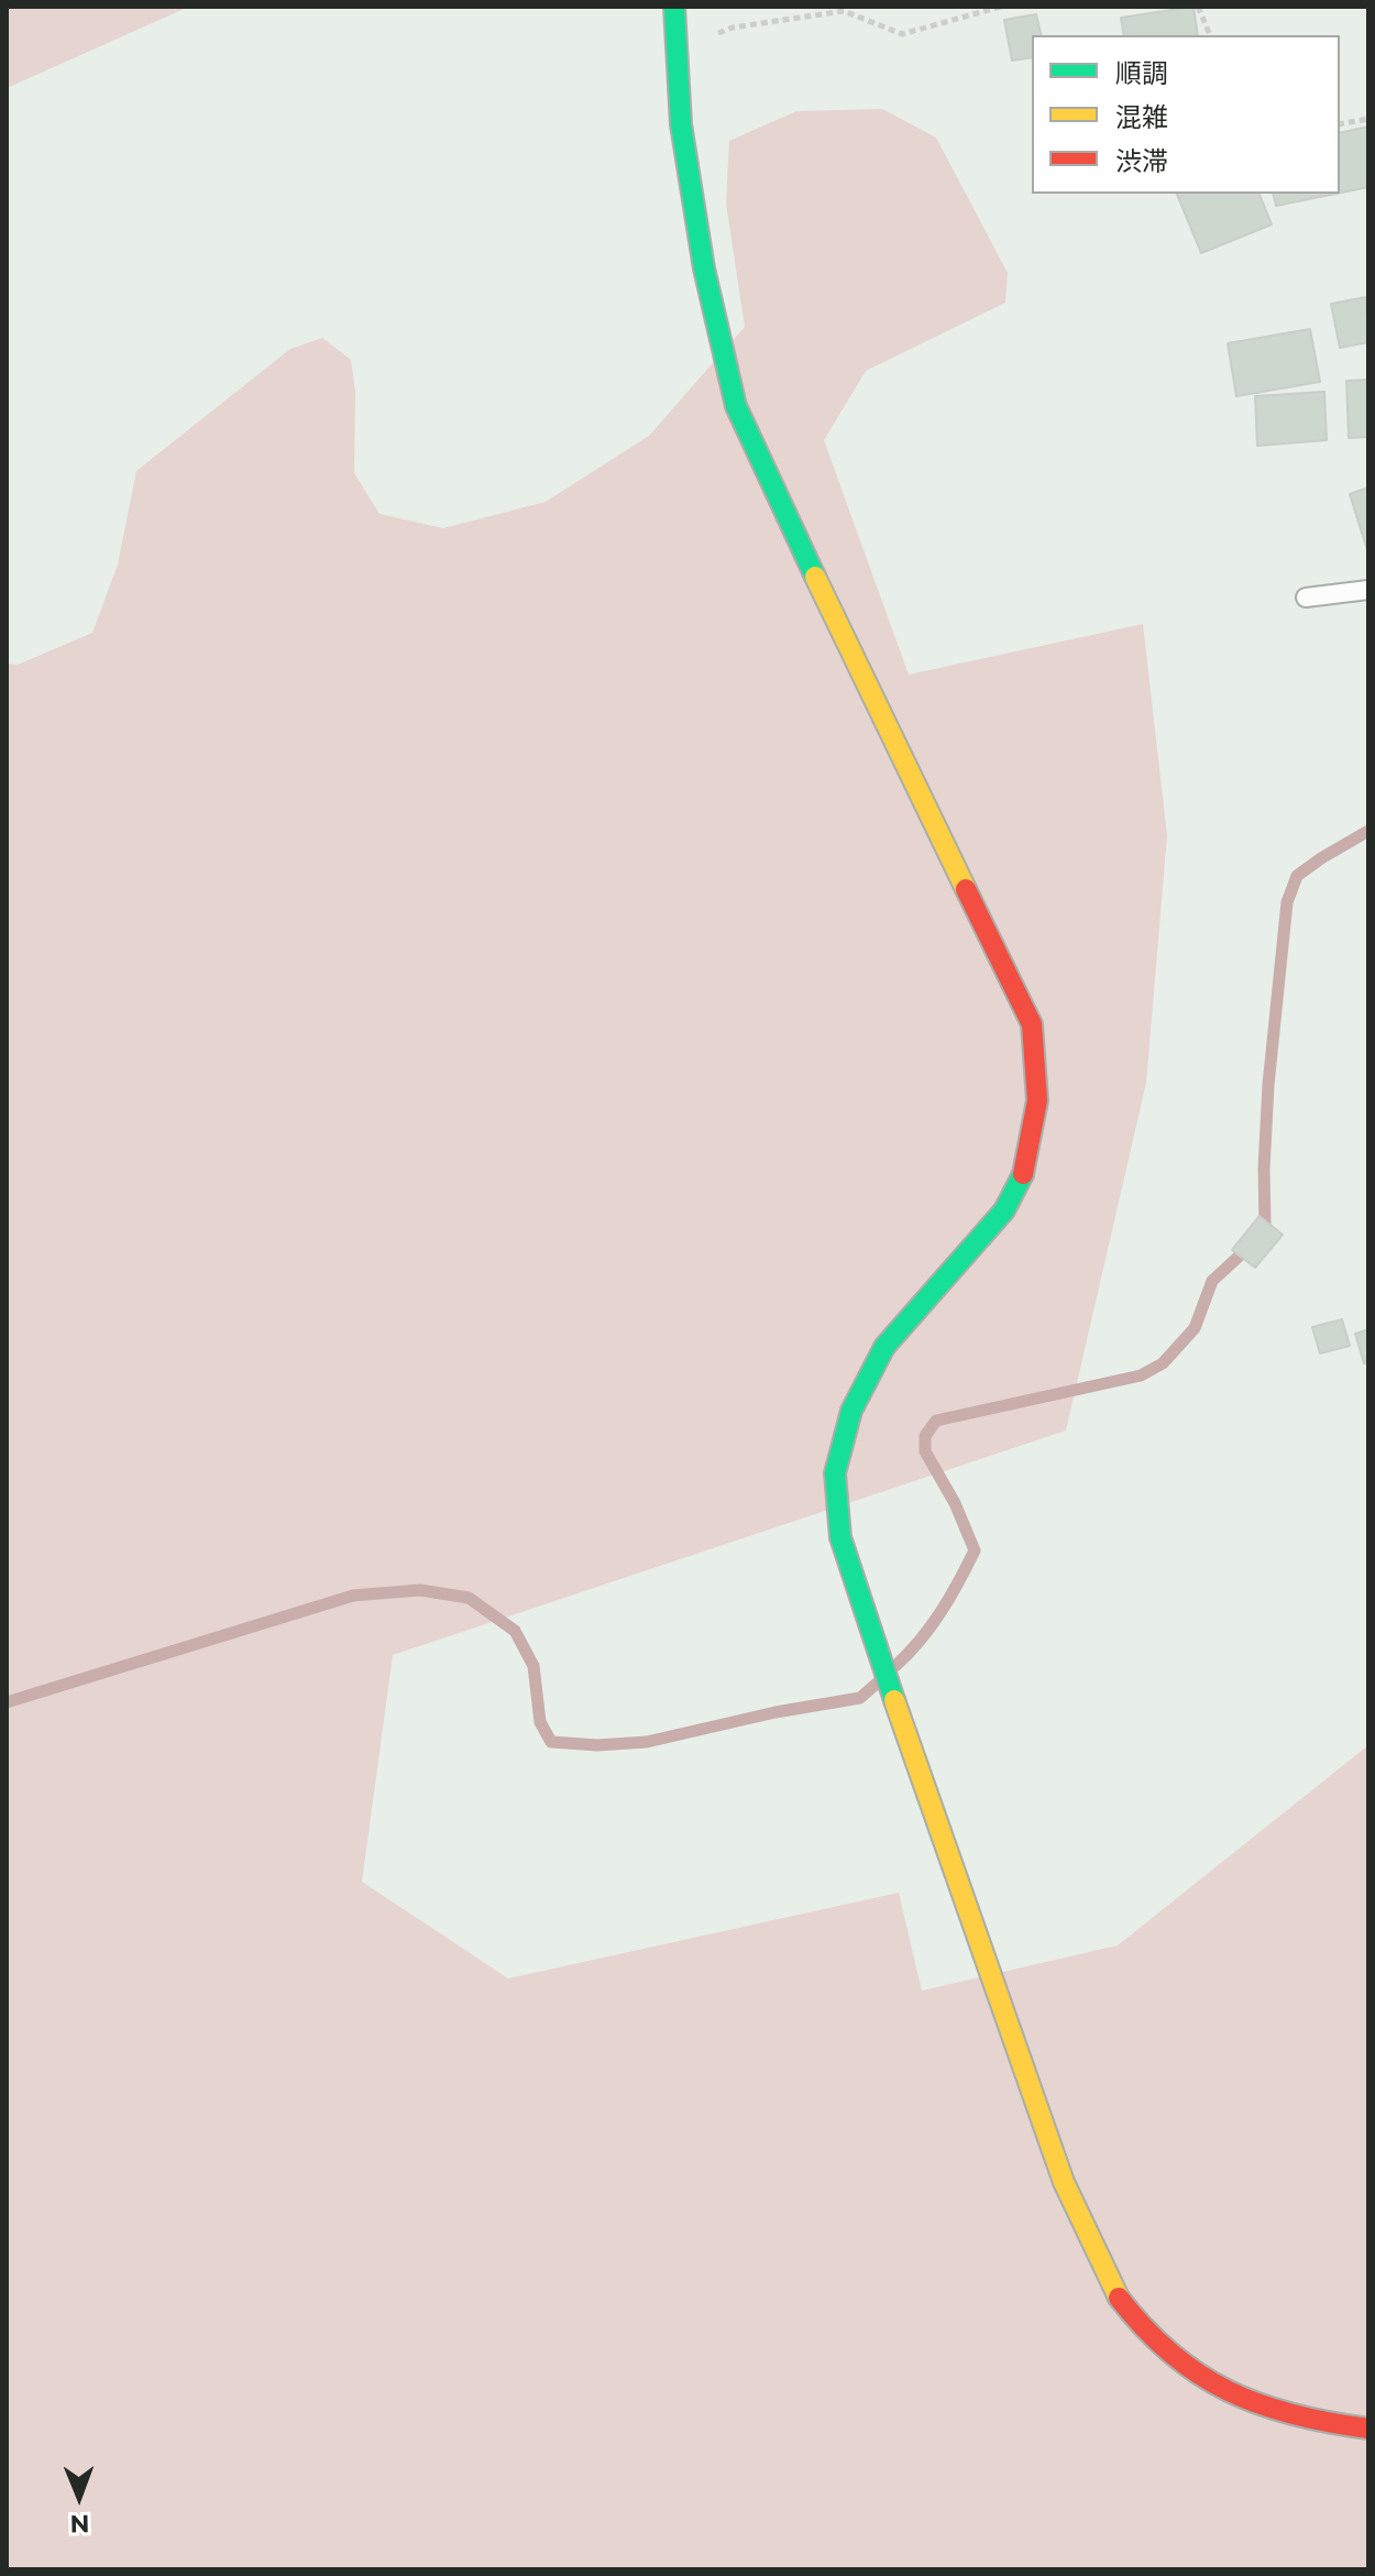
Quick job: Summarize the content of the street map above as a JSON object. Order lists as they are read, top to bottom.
{
  "legend": ["順調", "混雑", "渋滞"],
  "north": "bottom"
}
